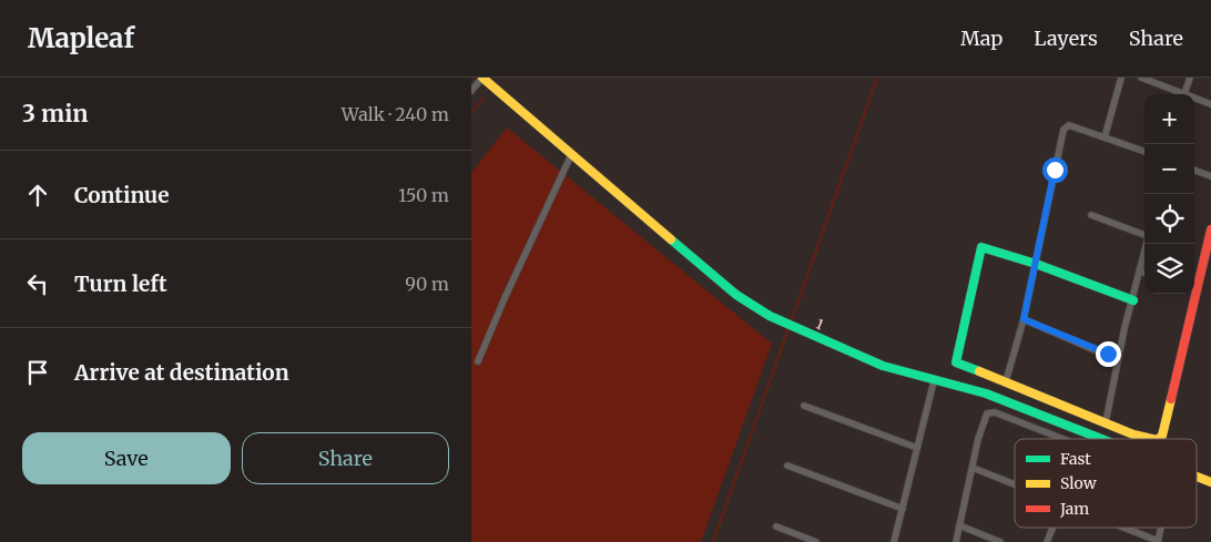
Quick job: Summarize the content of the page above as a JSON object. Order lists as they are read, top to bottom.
{
  "streets": {
    "street": ["1"]
  },
  "legend": ["Fast", "Slow", "Jam"],
  "page": {
    "header": "Mapleaf",
    "nav": ["Map", "Layers", "Share"],
    "heading": ["3 min", "Walk · 240 m"],
    "map_buttons": ["+", "−"],
    "list": [
      ["Continue", "150 m"],
      ["Turn left", "90 m"],
      "Arrive at destination"
    ],
    "buttons": ["Save", "Share"]
  }
}
